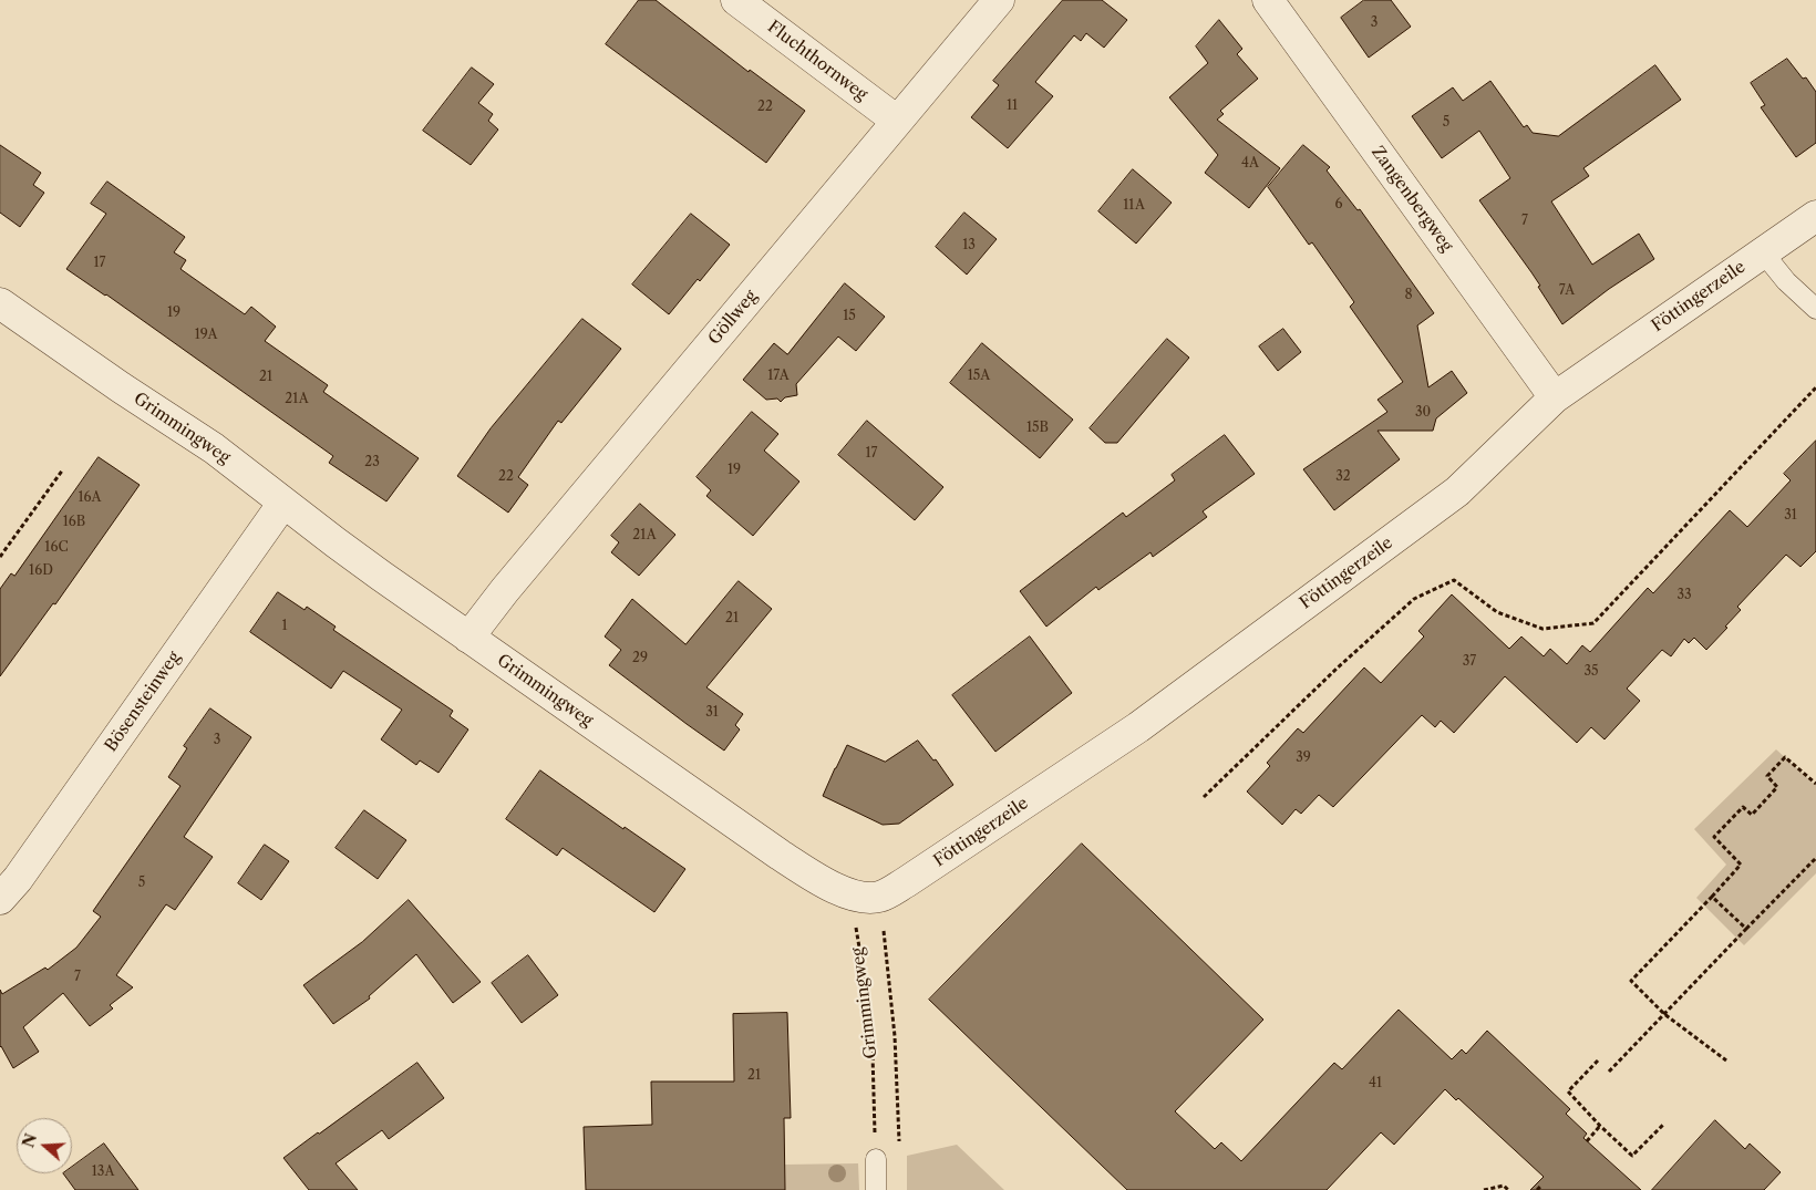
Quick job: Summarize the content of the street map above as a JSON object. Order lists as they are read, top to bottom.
{
  "streets": {
    "street": [
      "Fluchthornweg",
      "Zangenbergweg",
      "Föttingerzeile",
      "Göllweg",
      "Grimmingweg",
      "Bösensteinweg"
    ]
  },
  "crossings": [
    ["Fluchthornweg", "Göllweg"],
    ["Zangenbergweg", "Föttingerzeile"],
    ["Föttingerzeile", "Grimmingweg"],
    ["Göllweg", "Grimmingweg"],
    ["Grimmingweg", "Bösensteinweg"]
  ],
  "house_numbers": [
    "3",
    "11",
    "22",
    "5",
    "4A",
    "6",
    "11A",
    "7",
    "13",
    "17",
    "7A",
    "8",
    "19",
    "15",
    "19A",
    "17A",
    "15A",
    "21",
    "21A",
    "30",
    "15B",
    "17",
    "23",
    "19",
    "22",
    "32",
    "16A",
    "31",
    "16B",
    "21A",
    "16C",
    "16D",
    "33",
    "21",
    "1",
    "29",
    "37",
    "35",
    "31",
    "3",
    "39",
    "5",
    "7",
    "21",
    "41",
    "13A"
  ],
  "north": "left"
}
